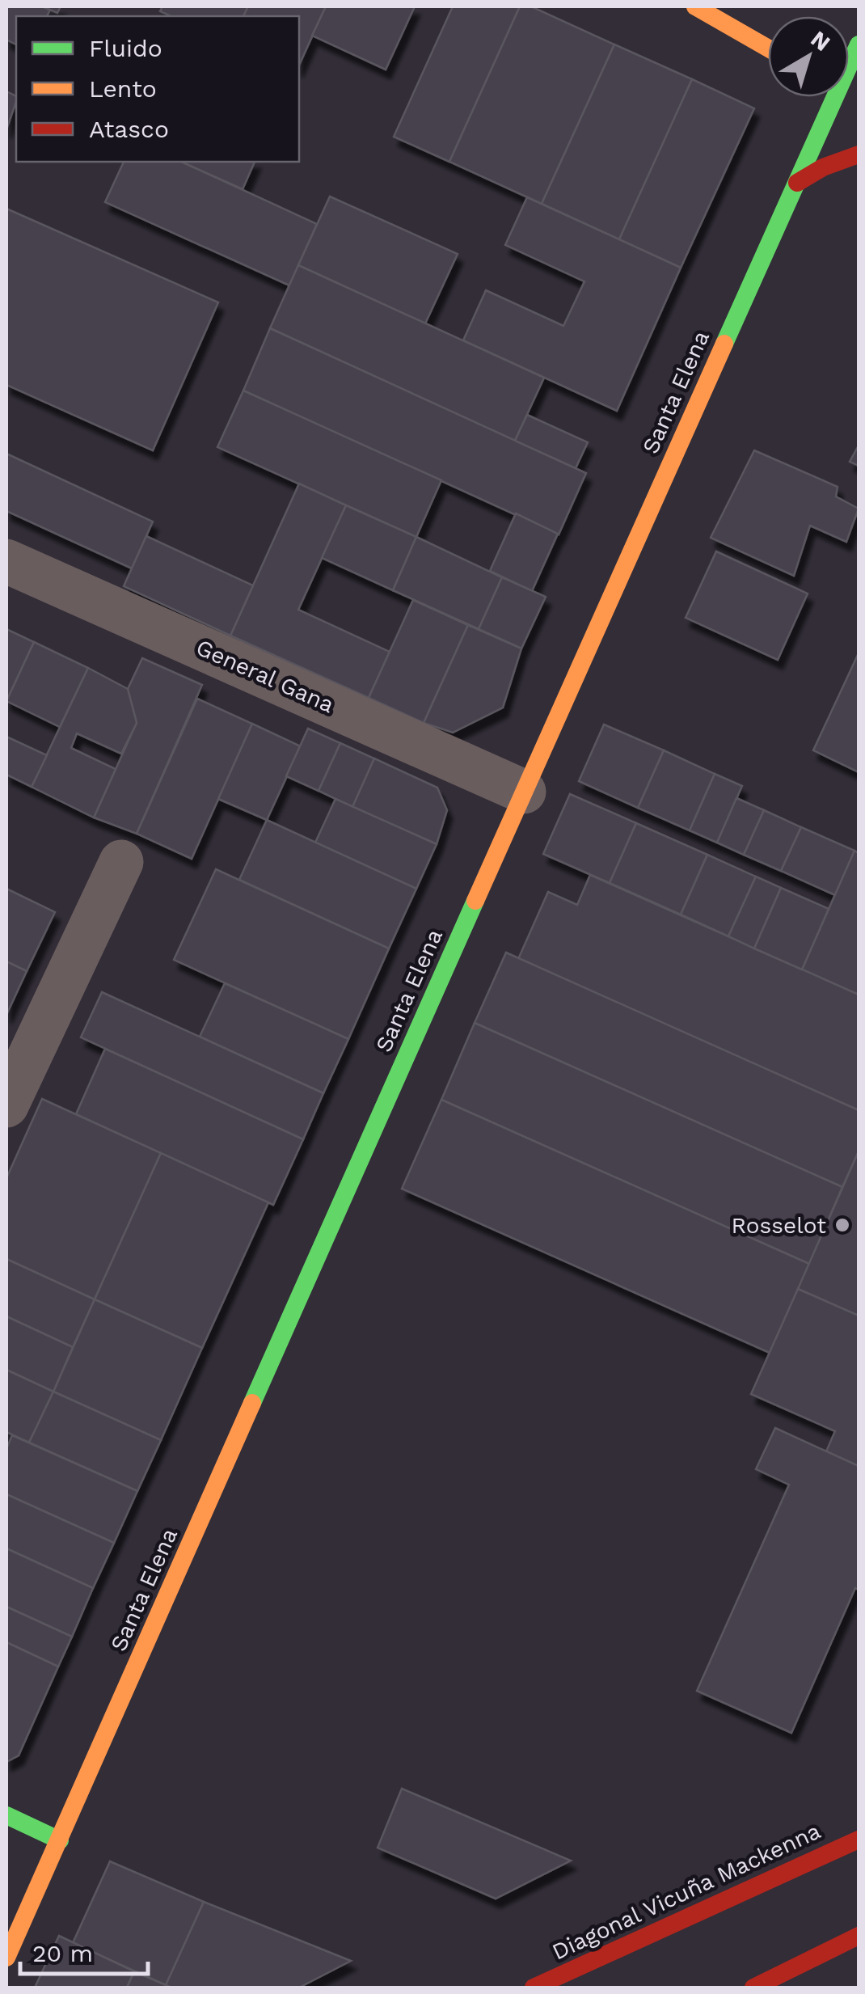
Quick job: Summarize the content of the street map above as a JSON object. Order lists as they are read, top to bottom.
{
  "streets": {
    "main road": ["Santa Elena", "Diagonal Vicuña Mackenna"],
    "street": ["General Gana"]
  },
  "crossings": [
    ["Santa Elena", "General Gana"]
  ],
  "places": ["Rosselot"],
  "legend": ["Fluido", "Lento", "Atasco"],
  "scale_bar": "20 m",
  "north": "top right"
}
